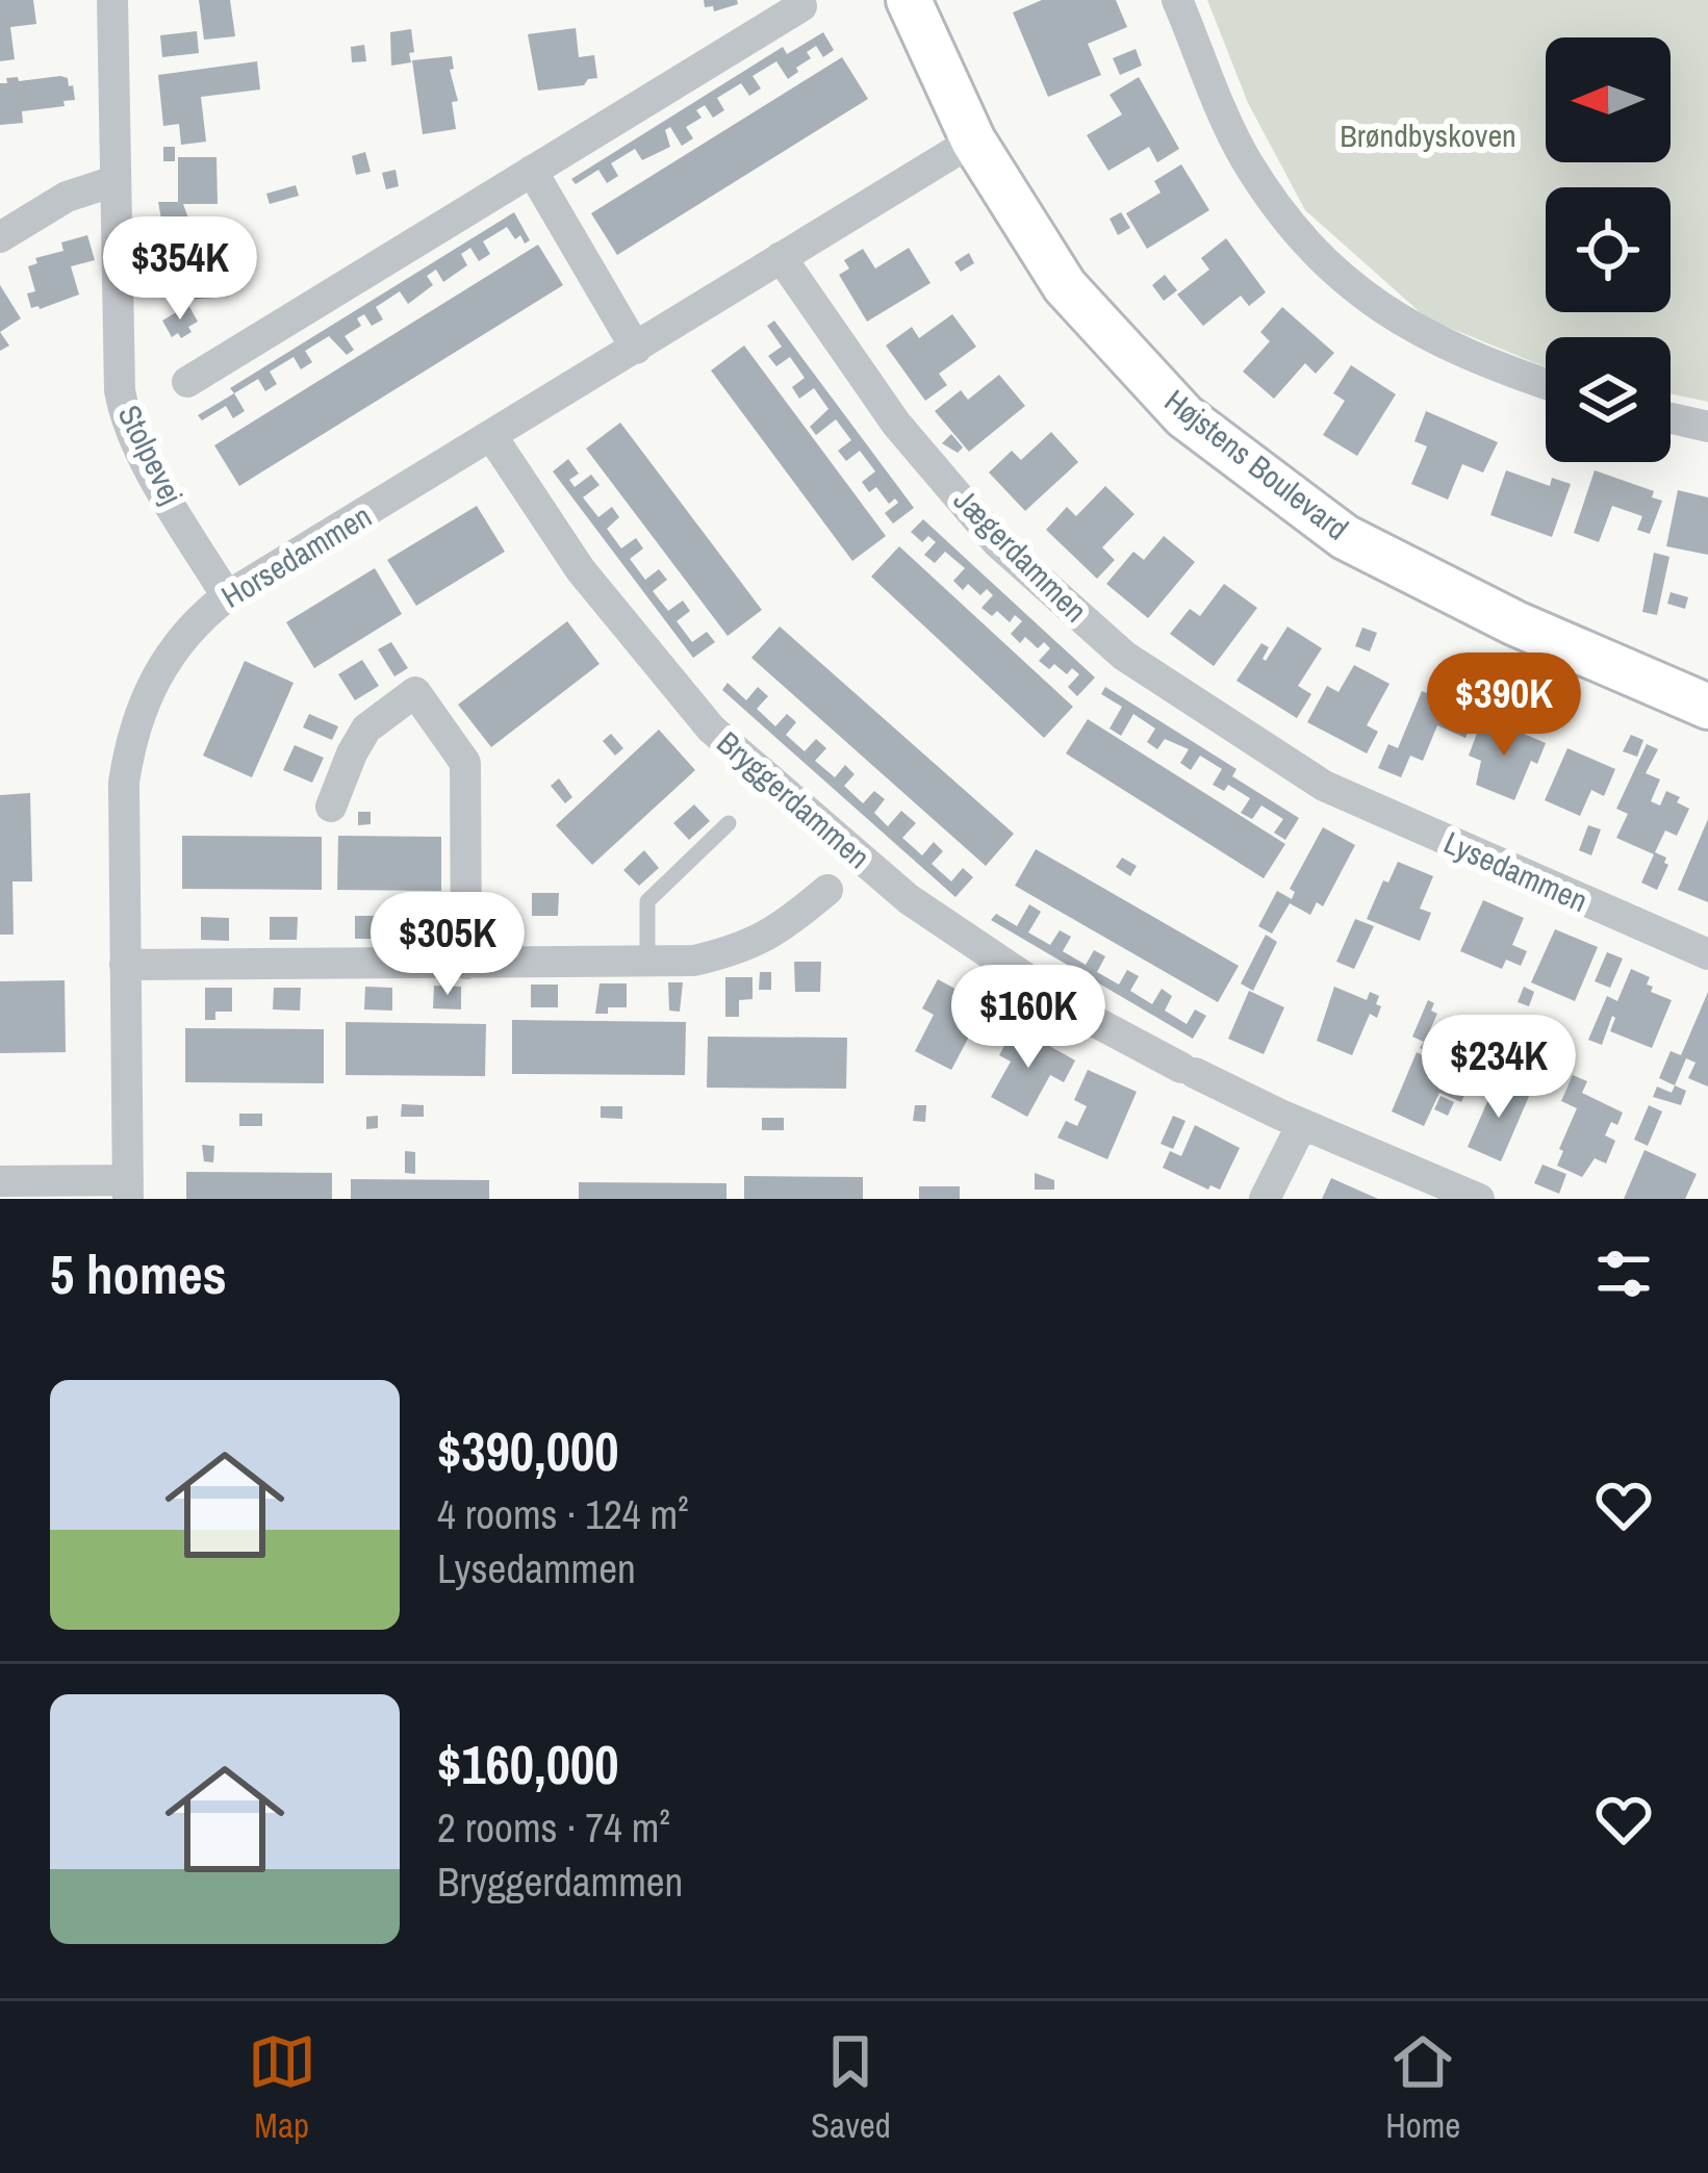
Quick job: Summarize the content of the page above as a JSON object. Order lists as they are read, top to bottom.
{
  "streets": {
    "street": [
      "Stolpevej",
      "Højstens Boulevard",
      "Jægerdammen",
      "Horsedammen",
      "Bryggerdammen",
      "Lysedammen"
    ]
  },
  "crossings": [
    ["Stolpevej", "Horsedammen"],
    ["Højstens Boulevard", "Horsedammen"],
    ["Jægerdammen", "Horsedammen"],
    ["Jægerdammen", "Lysedammen"],
    ["Horsedammen", "Bryggerdammen"]
  ],
  "parks": ["Brøndbyskoven"],
  "north": "left",
  "page": {
    "price": [
      "$354K",
      "$390K",
      "$305K",
      "$160K",
      "$234K"
    ],
    "heading": "5 homes",
    "list": [
      {
        "name": "$390,000",
        "note": "4 rooms · 124 m² · Lysedammen"
      },
      {
        "name": "$160,000",
        "note": "2 rooms · 74 m² · Bryggerdammen"
      }
    ],
    "tabs": ["Map", "Saved", "Home"]
  }
}
